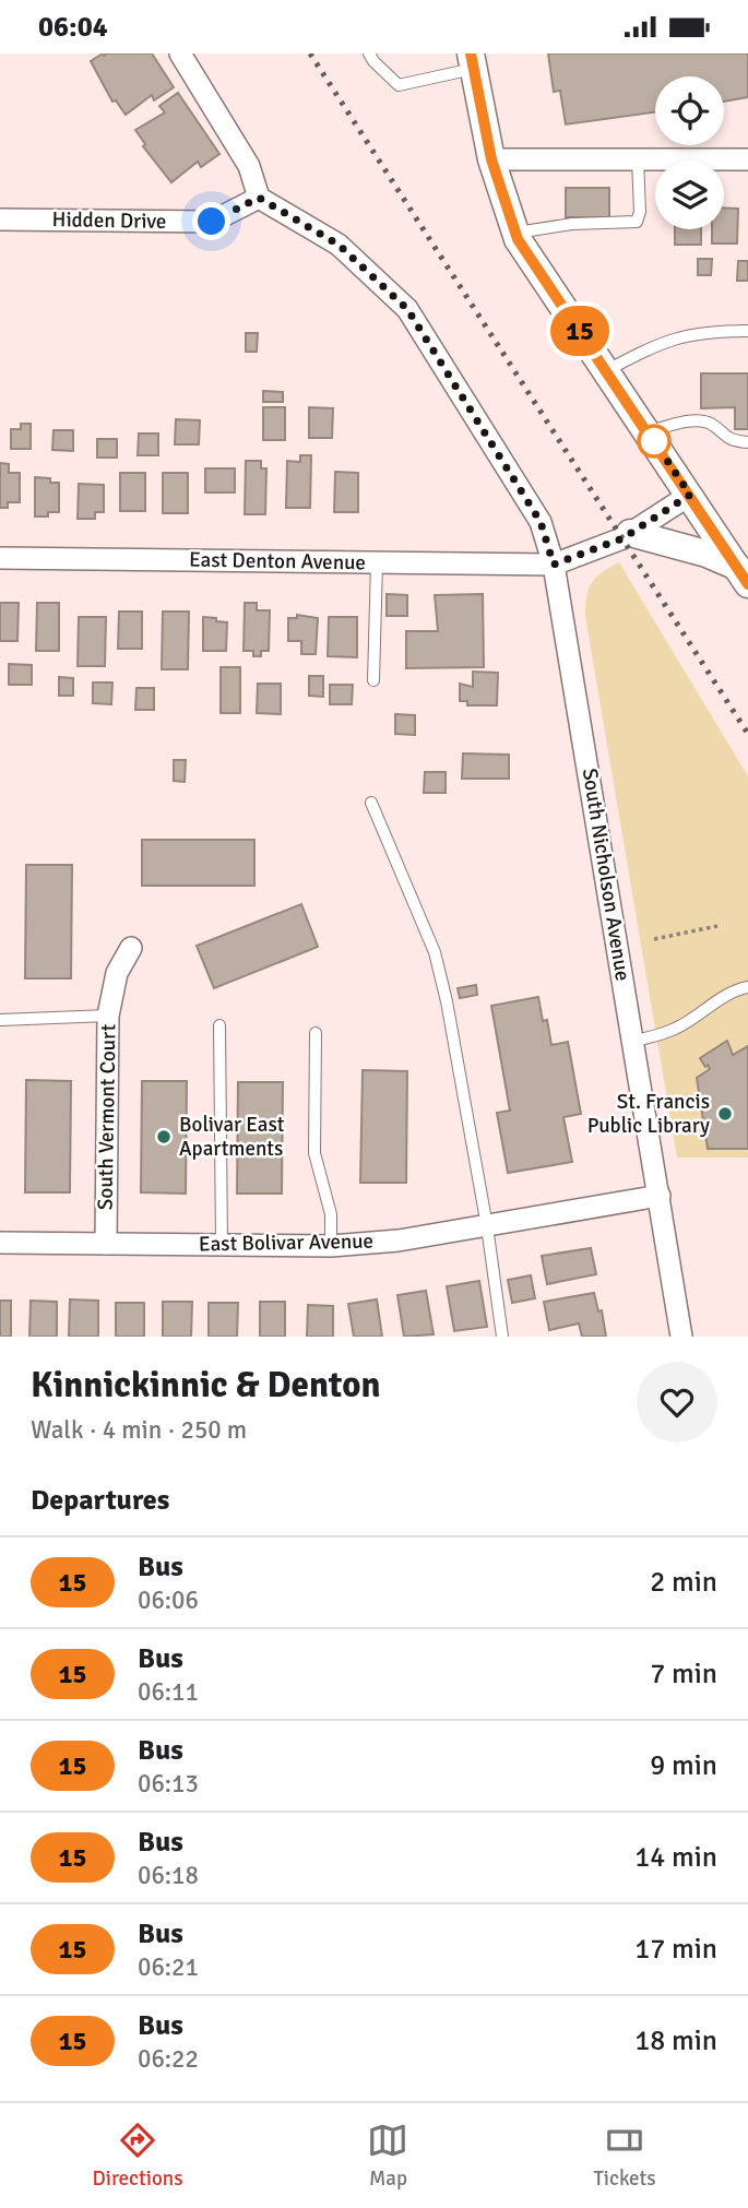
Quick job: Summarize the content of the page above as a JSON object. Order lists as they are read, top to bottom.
{
  "streets": {
    "street": [
      "Hidden Drive",
      "East Denton Avenue",
      "South Nicholson Avenue",
      "South Vermont Court",
      "East Bolivar Avenue"
    ]
  },
  "crossings": [
    ["East Denton Avenue", "South Nicholson Avenue"],
    ["South Nicholson Avenue", "East Bolivar Avenue"],
    ["South Vermont Court", "East Bolivar Avenue"]
  ],
  "places": ["St. Francis Public Library", "Bolivar East Apartments"],
  "lines": ["bus line 15"],
  "page": {
    "status": "06:04",
    "on_map": "15",
    "heading": [
      ["Kinnickinnic & Denton", "Walk · 4 min · 250 m"],
      "Departures"
    ],
    "list": [
      {
        "mark": "15",
        "name": "Bus",
        "note": "06:06",
        "value": "2 min"
      },
      {
        "mark": "15",
        "name": "Bus",
        "note": "06:11",
        "value": "7 min"
      },
      {
        "mark": "15",
        "name": "Bus",
        "note": "06:13",
        "value": "9 min"
      },
      {
        "mark": "15",
        "name": "Bus",
        "note": "06:18",
        "value": "14 min"
      },
      {
        "mark": "15",
        "name": "Bus",
        "note": "06:21",
        "value": "17 min"
      },
      {
        "mark": "15",
        "name": "Bus",
        "note": "06:22",
        "value": "18 min"
      }
    ],
    "tabs": ["Directions", "Map", "Tickets"]
  }
}
